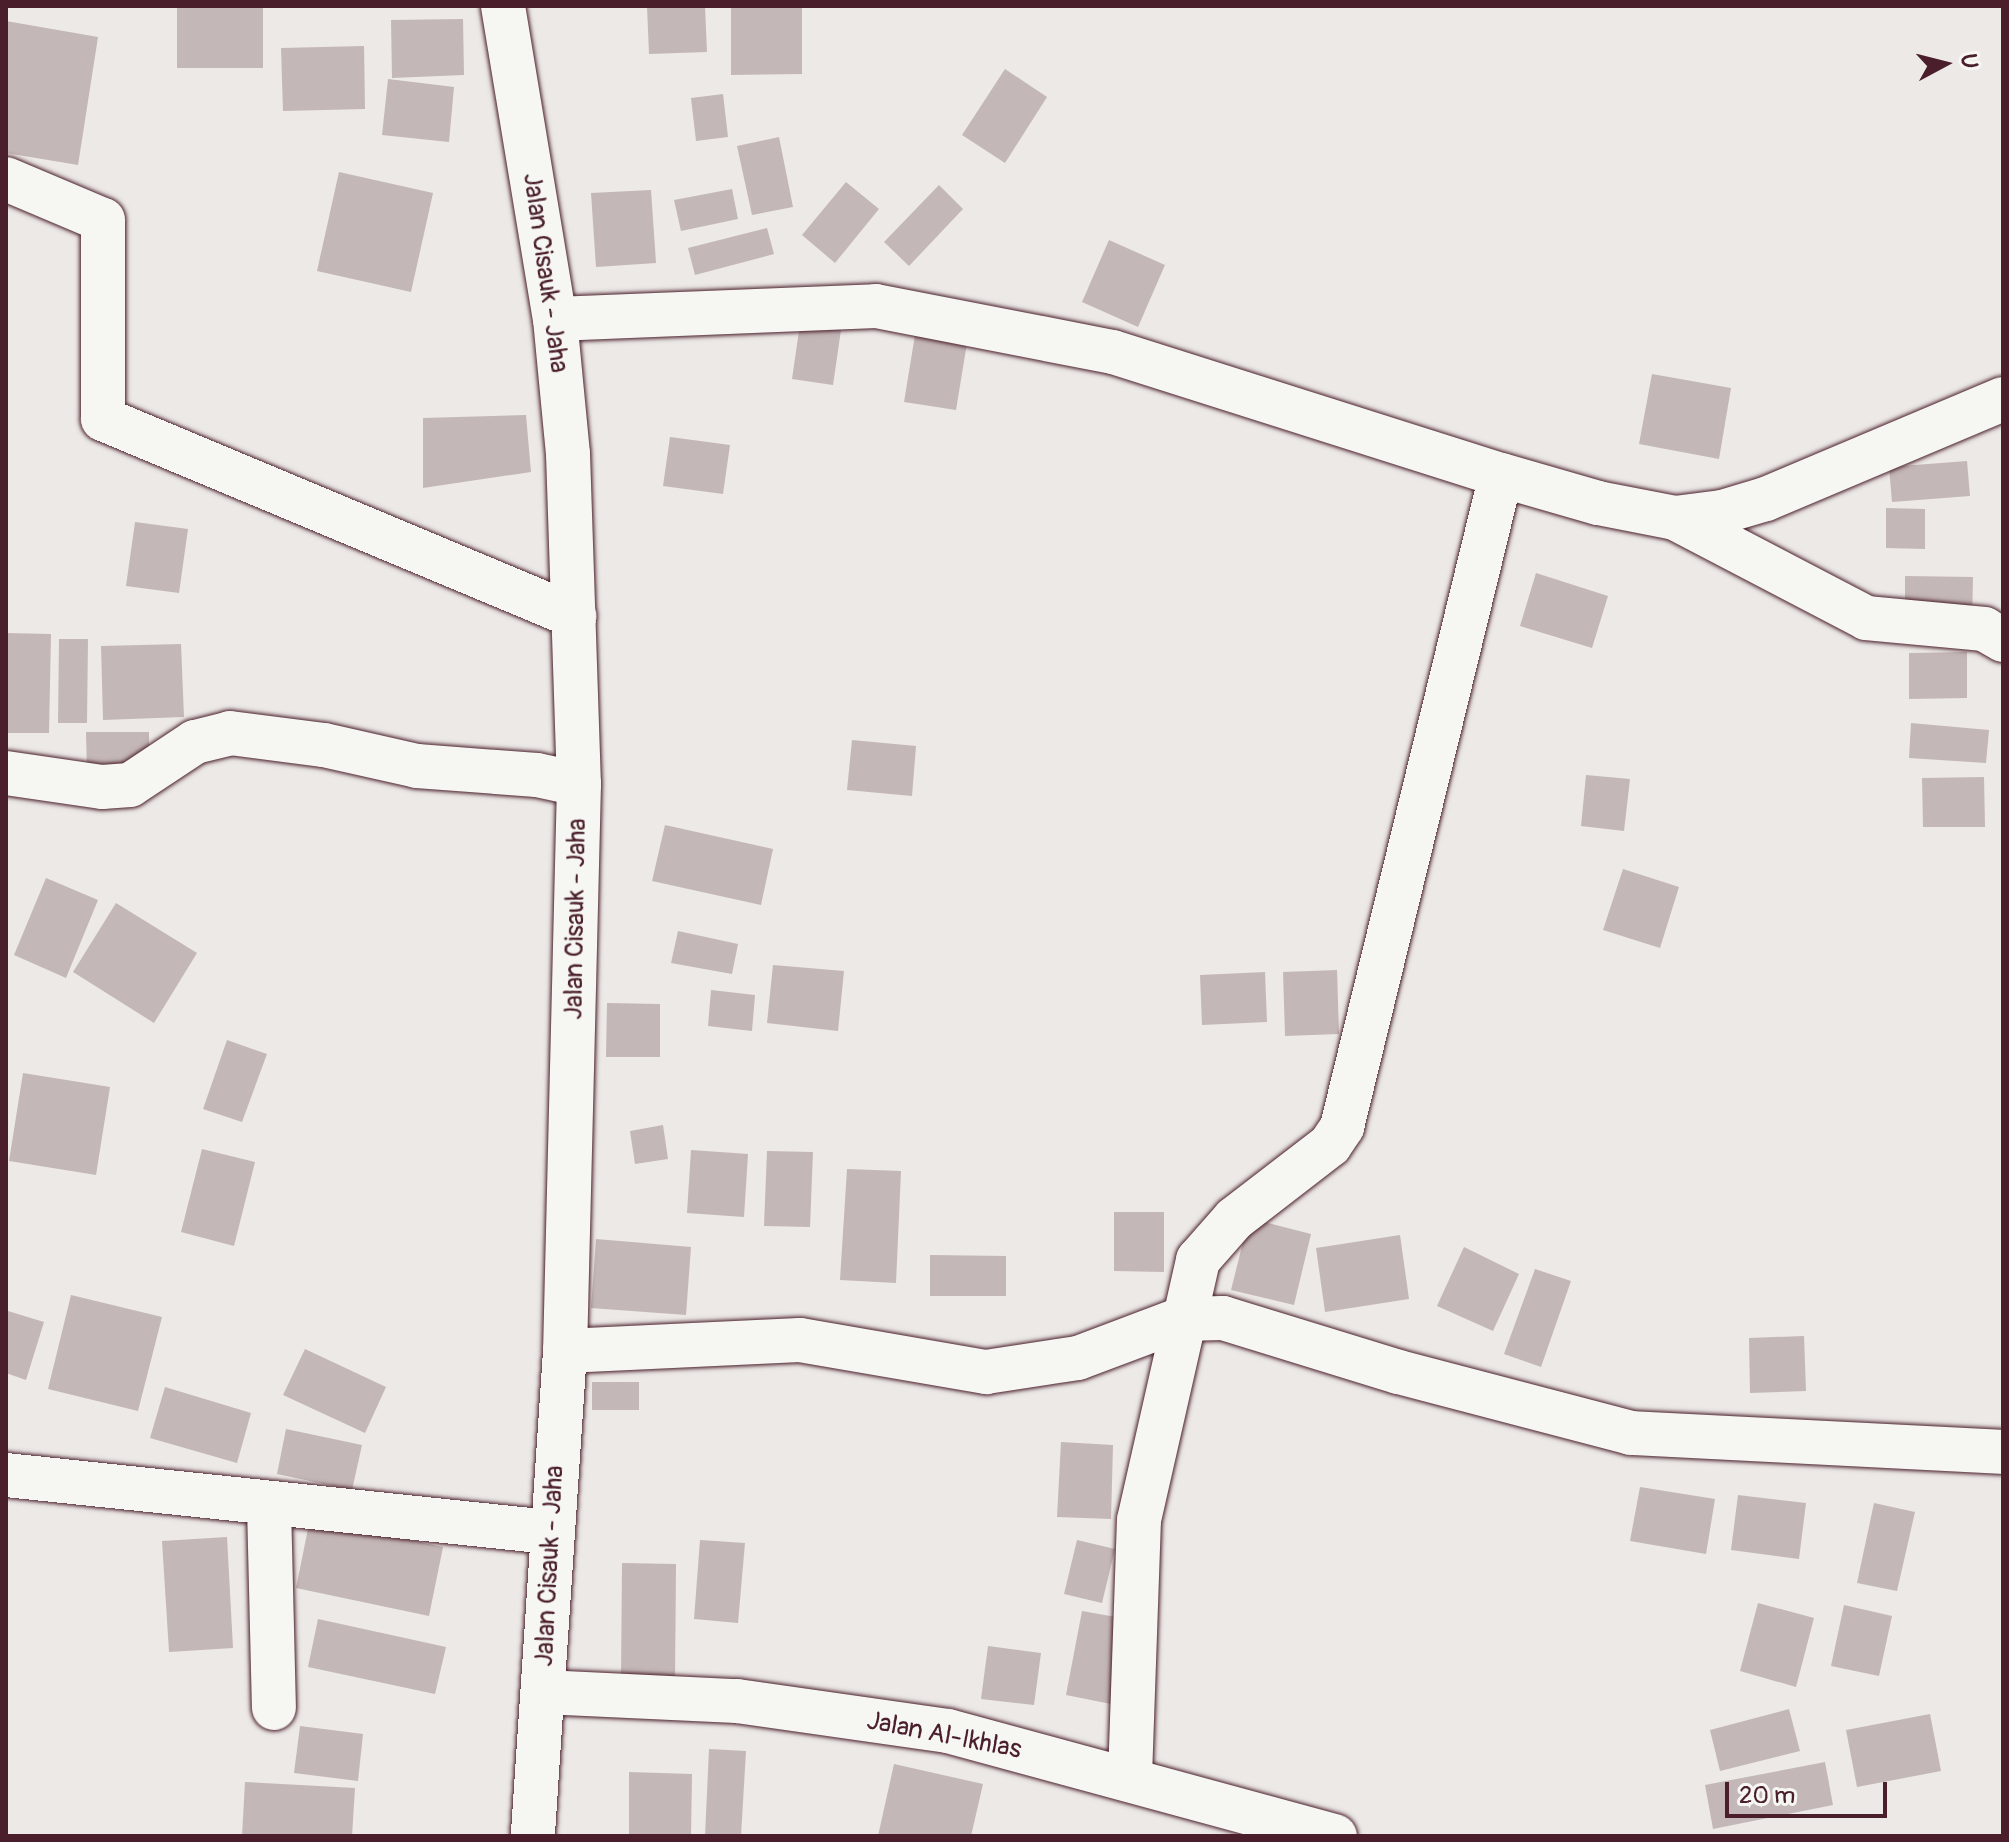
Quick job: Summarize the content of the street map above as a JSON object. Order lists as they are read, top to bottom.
{
  "streets": {
    "street": ["Jalan Cisauk - Jaha", "Jalan Al-Ikhlas"]
  },
  "crossings": [
    ["Jalan Cisauk - Jaha", "Jalan Al-Ikhlas"]
  ],
  "scale_bar": "20 m",
  "north": "right"
}
